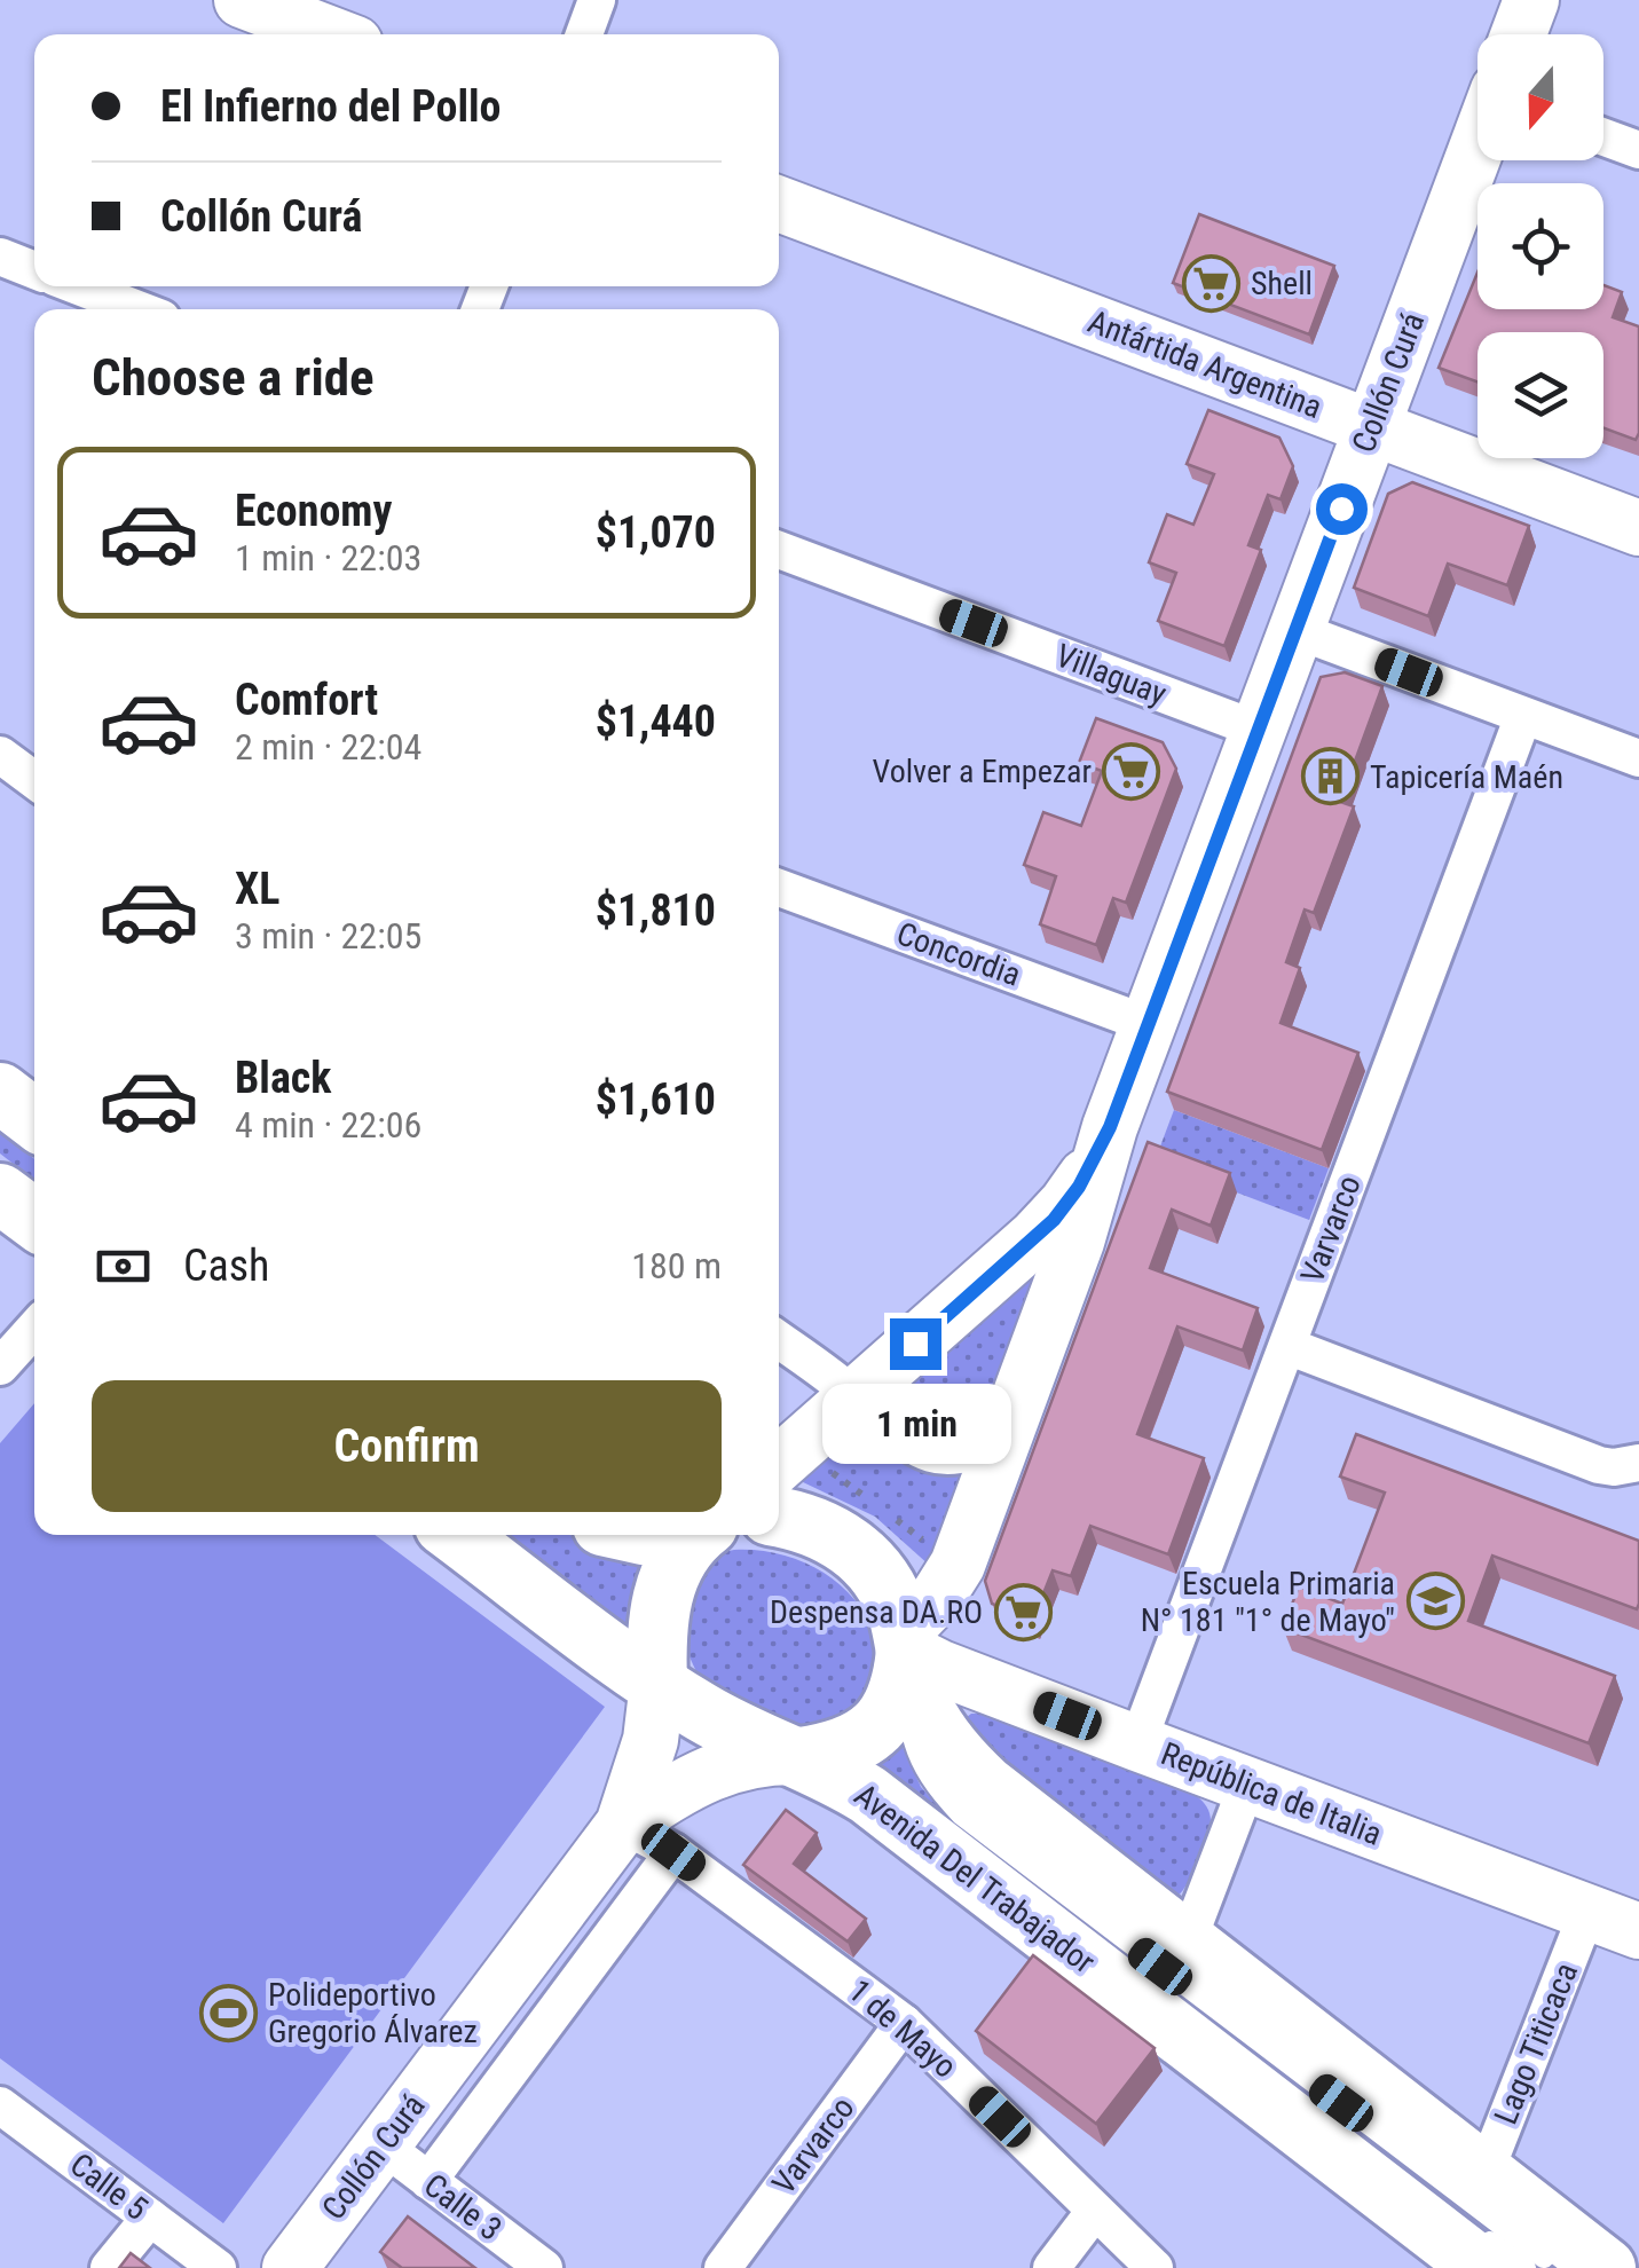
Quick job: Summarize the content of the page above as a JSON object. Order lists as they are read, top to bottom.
{
  "streets": {
    "main road": [
      "Antártida Argentina",
      "Collón Curá",
      "República de Italia",
      "Avenida Del Trabajador"
    ],
    "street": [
      "Villaguay",
      "Concordia",
      "Varvarco",
      "1 de Mayo",
      "Lago Titicaca",
      "Calle 5",
      "Calle 3"
    ]
  },
  "crossings": [
    ["Antártida Argentina", "Collón Curá"],
    ["Collón Curá", "Villaguay"],
    ["Collón Curá", "Concordia"],
    ["Collón Curá", "República de Italia"],
    ["Collón Curá", "Avenida Del Trabajador"],
    ["Collón Curá", "1 de Mayo"],
    ["Collón Curá", "Calle 3"],
    ["Varvarco", "República de Italia"],
    ["Varvarco", "1 de Mayo"],
    ["República de Italia", "Lago Titicaca"]
  ],
  "places": {
    "supermarket": ["Shell", "Volver a Empezar", "Despensa DA.RO"],
    "building": ["Tapicería Maén"],
    "school or university": ["Escuela Primaria N° 181 \"1° de Mayo\""],
    "sports": ["Polideportivo Gregorio Álvarez"]
  },
  "north": "bottom",
  "page": {
    "banner": ["El Infierno del Pollo", "Collón Curá"],
    "heading": "Choose a ride",
    "list": [
      {
        "name": "Economy",
        "note": "1 min · 22:03",
        "value": "$1,070"
      },
      {
        "name": "Comfort",
        "note": "2 min · 22:04",
        "value": "$1,440"
      },
      {
        "name": "XL",
        "note": "3 min · 22:05",
        "value": "$1,810"
      },
      {
        "name": "Black",
        "note": "4 min · 22:06",
        "value": "$1,610"
      }
    ],
    "pay": ["Cash", "180 m"],
    "buttons": "Confirm",
    "bubble": "1 min"
  }
}
